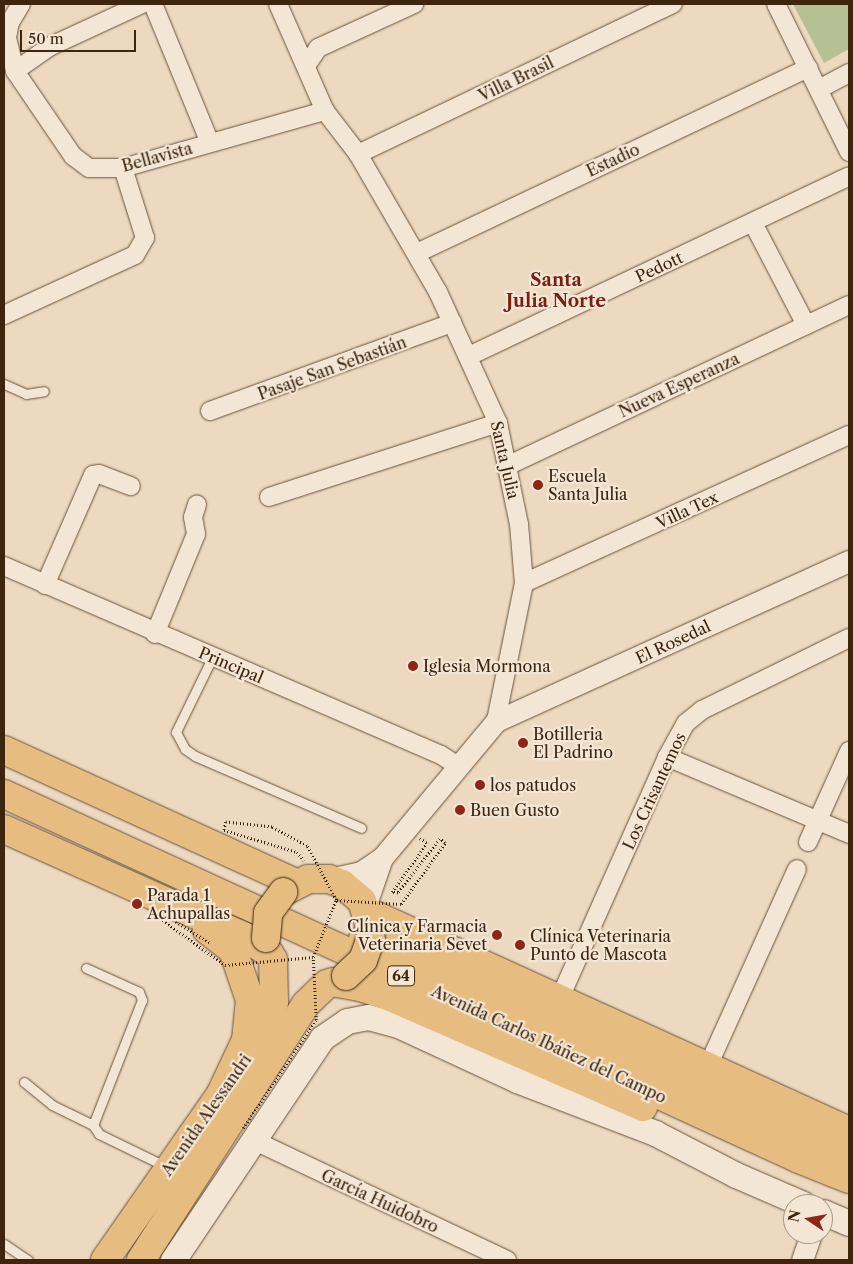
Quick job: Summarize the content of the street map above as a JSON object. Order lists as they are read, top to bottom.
{
  "streets": {
    "main road": ["64", "Avenida Carlos Ibáñez del Campo", "Avenida Alessandri"],
    "street": [
      "Villa Brasil",
      "Bellavista",
      "Estadio",
      "Pedott",
      "Pasaje San Sebastián",
      "Nueva Esperanza",
      "Santa Julia",
      "Villa Tex",
      "El Rosedal",
      "Principal",
      "Los Crisantemos",
      "García Huidobro"
    ]
  },
  "crossings": [
    ["Villa Brasil", "Santa Julia"],
    ["Bellavista", "Santa Julia"],
    ["Estadio", "Santa Julia"],
    ["Pedott", "Santa Julia"],
    ["Pasaje San Sebastián", "Santa Julia"],
    ["Nueva Esperanza", "Santa Julia"],
    ["Santa Julia", "Villa Tex"],
    ["Santa Julia", "El Rosedal"],
    ["Santa Julia", "Principal"],
    ["Santa Julia", "Avenida Alessandri"]
  ],
  "districts": ["Santa Julia Norte"],
  "places": [
    "Escuela Santa Julia",
    "Iglesia Mormona",
    "Botilleria El Padrino",
    "los patudos",
    "Buen Gusto",
    "Parada 1 Achupallas",
    "Clínica y Farmacia Veterinaria Sevet",
    "Clínica Veterinaria Punto de Mascota"
  ],
  "scale_bar": "50 m",
  "north": "left"
}
